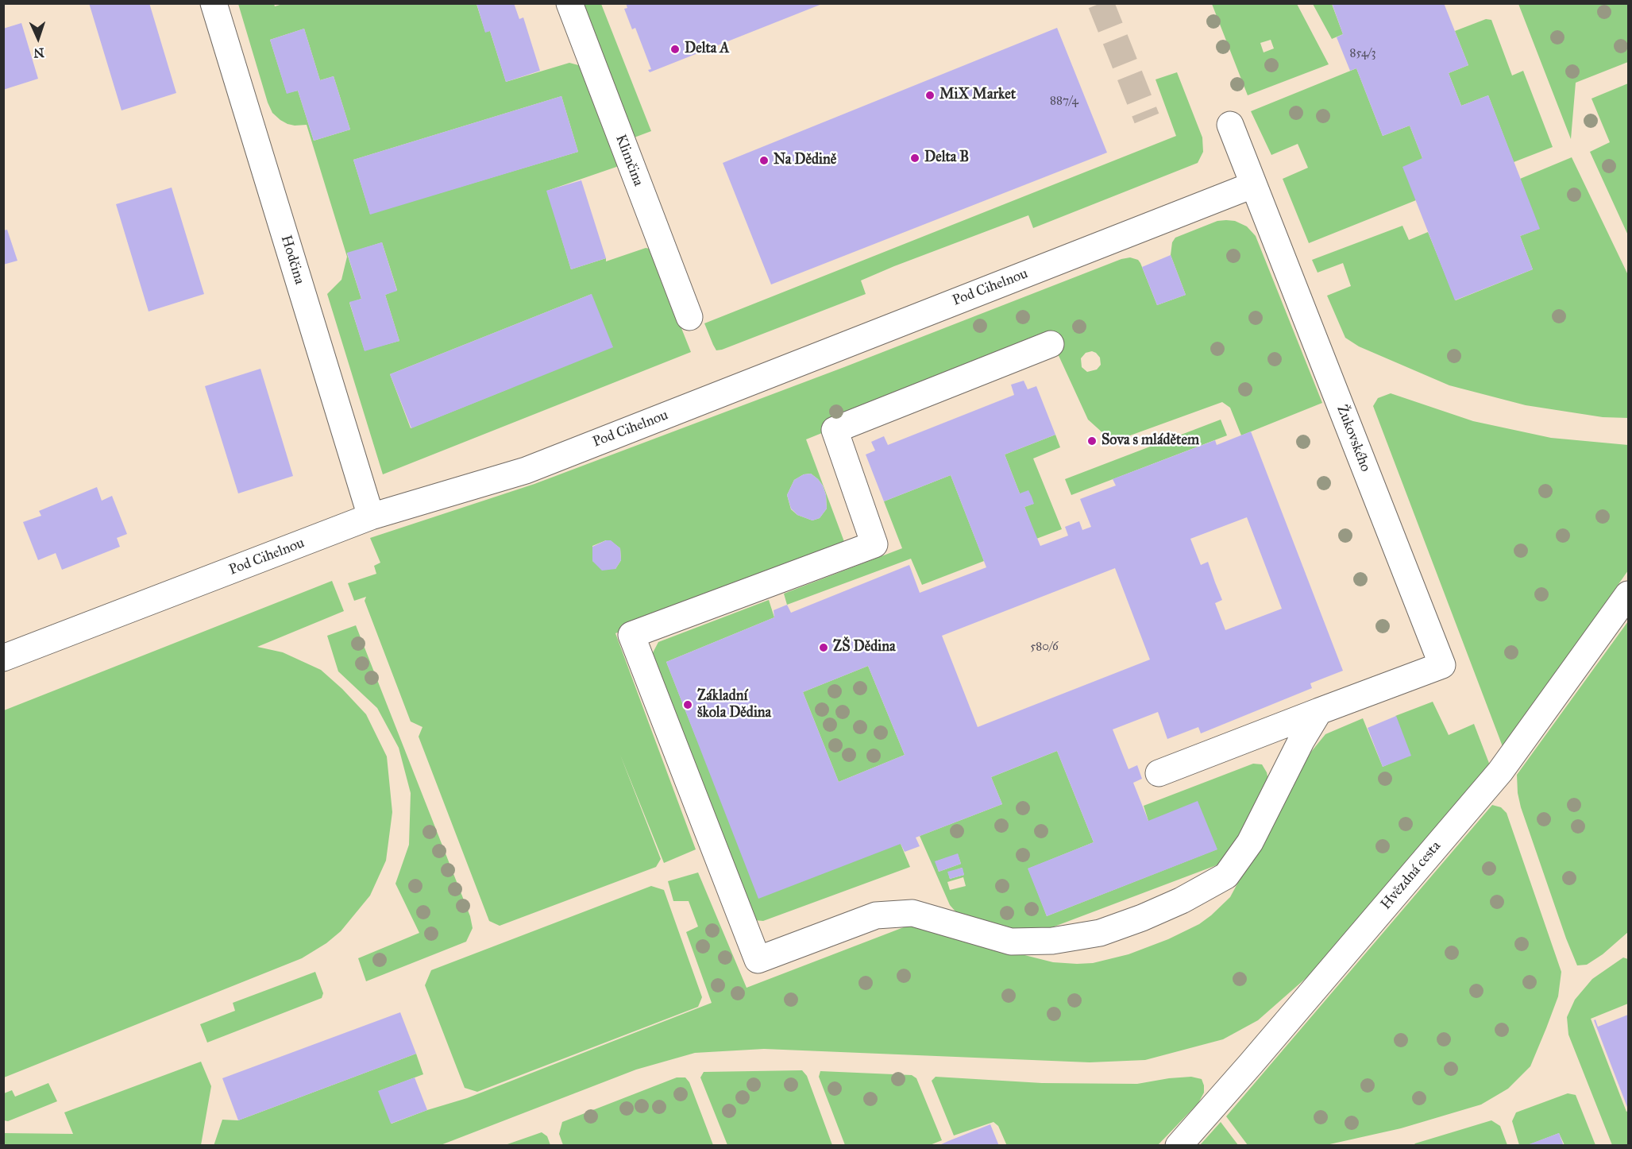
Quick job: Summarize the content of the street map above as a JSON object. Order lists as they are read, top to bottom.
{
  "streets": {
    "street": [
      "Klimčina",
      "Hodčina",
      "Pod Cihelnou",
      "Žukovského",
      "Hvězdná cesta"
    ]
  },
  "crossings": [
    ["Hodčina", "Pod Cihelnou"],
    ["Pod Cihelnou", "Žukovského"]
  ],
  "places": [
    "Delta A",
    "MiX Market",
    "Delta B",
    "Na Dědině",
    "Sova s mládětem",
    "ZŠ Dědina",
    "Základní škola Dědina"
  ],
  "house_numbers": ["854/3", "887/4", "580/6"],
  "north": "bottom"
}
